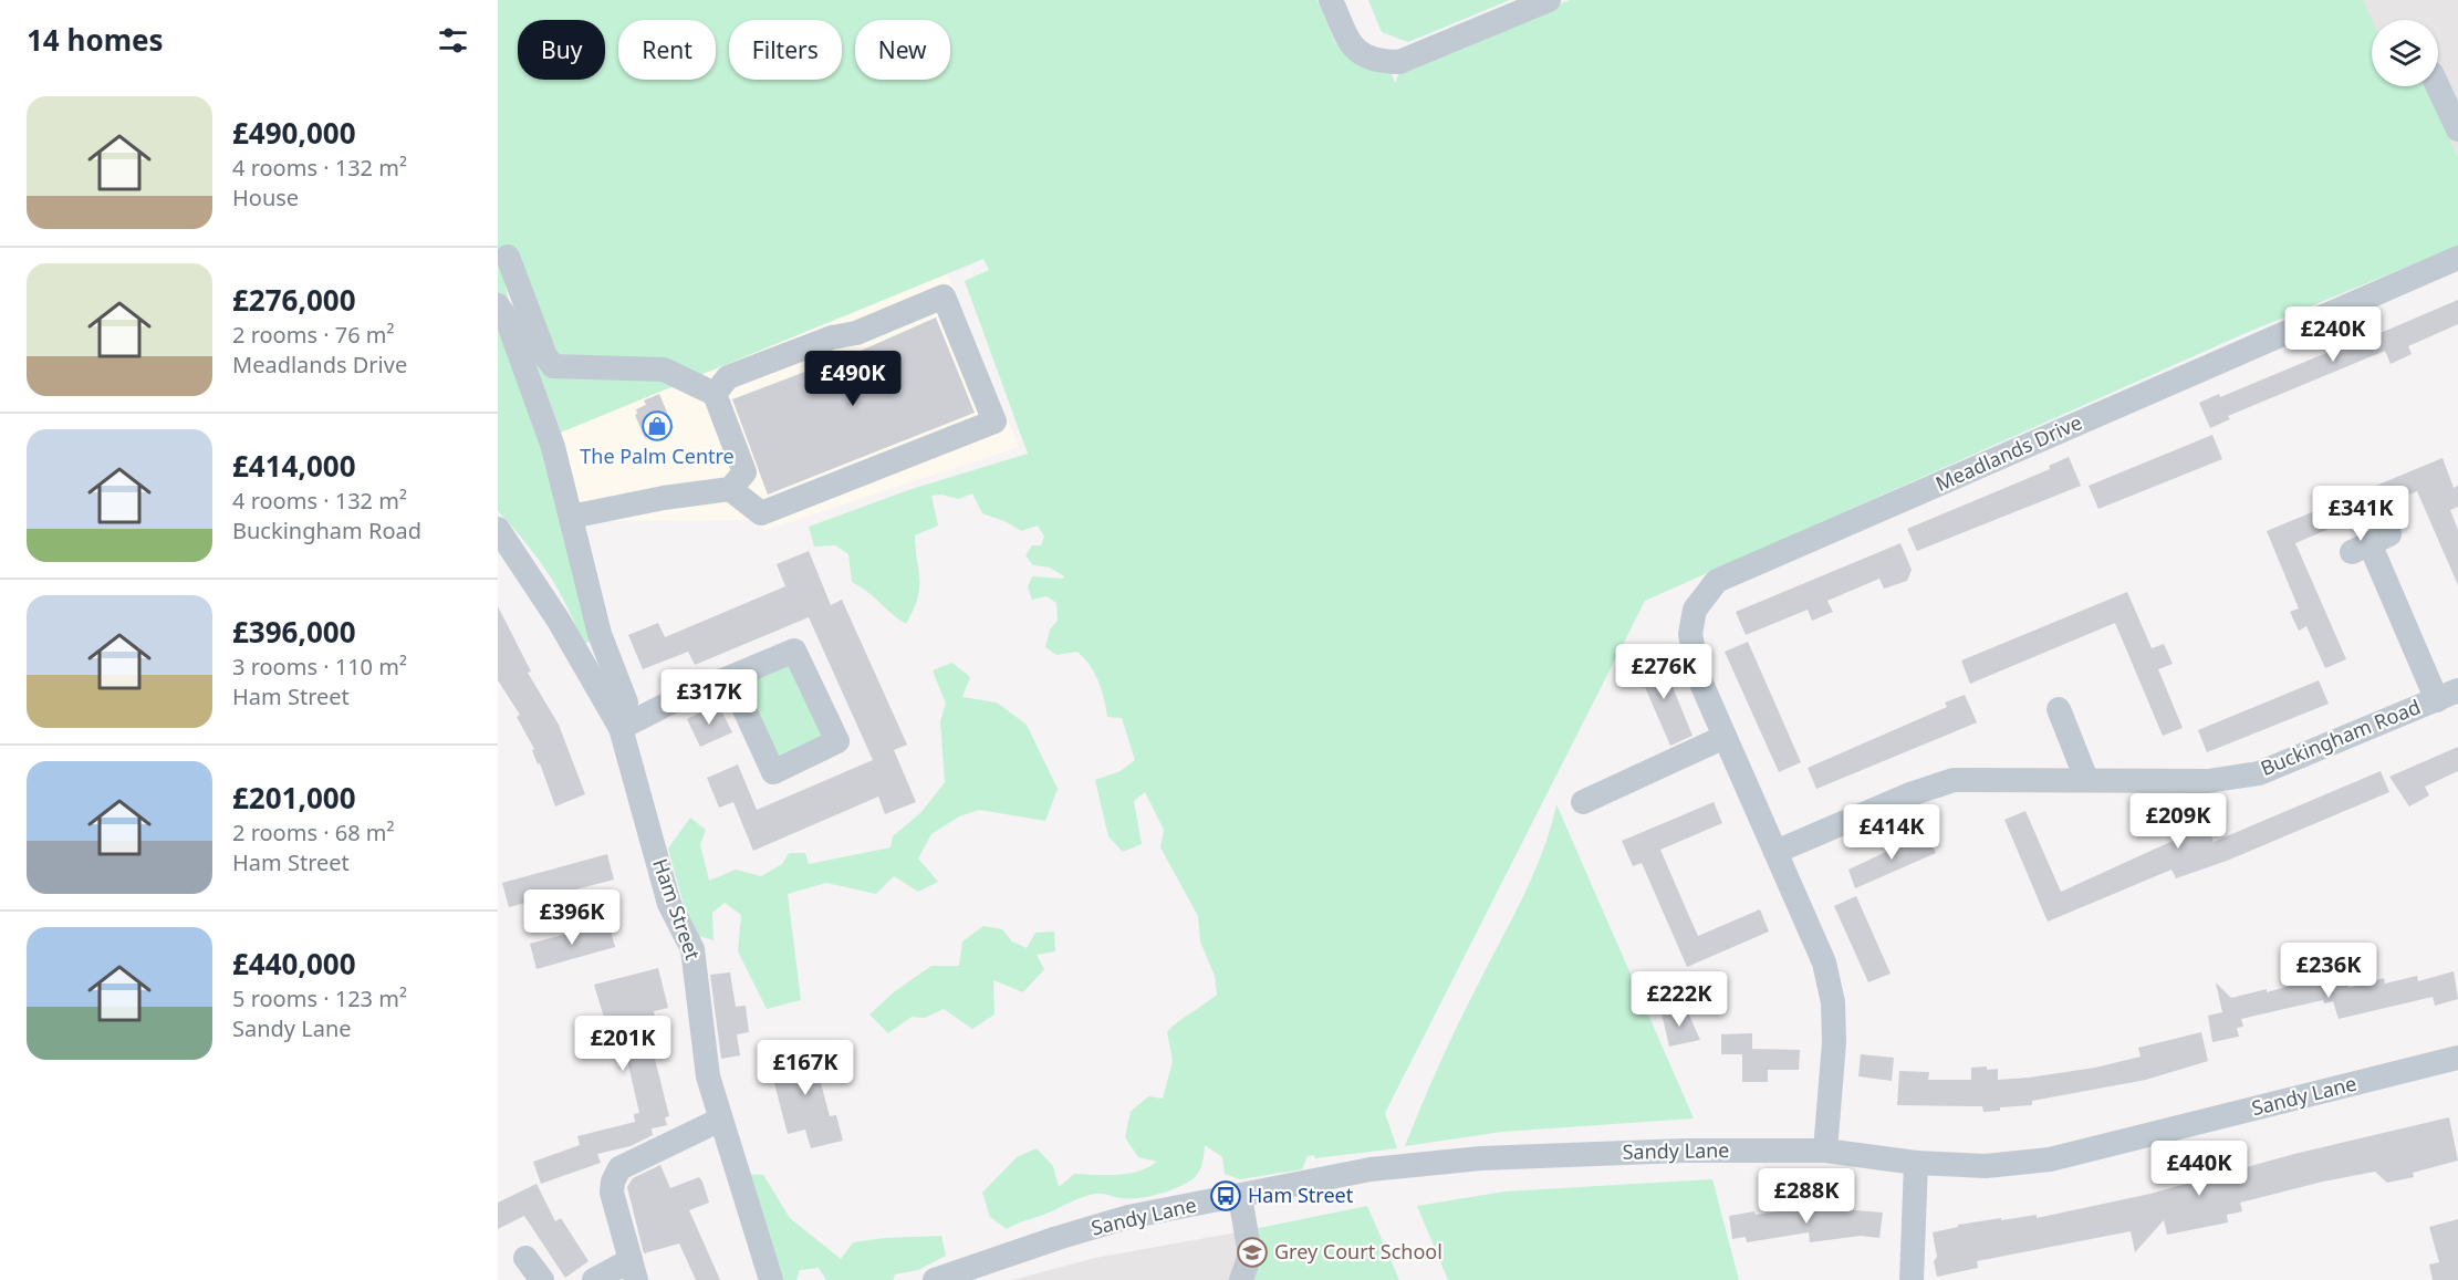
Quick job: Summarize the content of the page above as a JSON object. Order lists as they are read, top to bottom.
{
  "streets": {
    "street": [
      "Meadlands Drive",
      "Buckingham Road",
      "Ham Street",
      "Sandy Lane"
    ]
  },
  "crossings": [
    ["Meadlands Drive", "Buckingham Road"],
    ["Meadlands Drive", "Sandy Lane"]
  ],
  "places": {
    "shop": ["The Palm Centre"],
    "bus stop": ["Ham Street"],
    "school or university": ["Grey Court School"]
  },
  "page": {
    "heading": "14 homes",
    "chip": [
      "Buy",
      "Rent",
      "Filters",
      "New"
    ],
    "list": [
      {
        "name": "£490,000",
        "note": "4 rooms · 132 m² · House"
      },
      {
        "name": "£276,000",
        "note": "2 rooms · 76 m² · Meadlands Drive"
      },
      {
        "name": "£414,000",
        "note": "4 rooms · 132 m² · Buckingham Road"
      },
      {
        "name": "£396,000",
        "note": "3 rooms · 110 m² · Ham Street"
      },
      {
        "name": "£201,000",
        "note": "2 rooms · 68 m² · Ham Street"
      },
      {
        "name": "£440,000",
        "note": "5 rooms · 123 m² · Sandy Lane"
      }
    ],
    "price": [
      "£240K",
      "£490K",
      "£341K",
      "£276K",
      "£317K",
      "£209K",
      "£414K",
      "£396K",
      "£236K",
      "£222K",
      "£201K",
      "£167K",
      "£440K",
      "£288K"
    ]
  }
}
